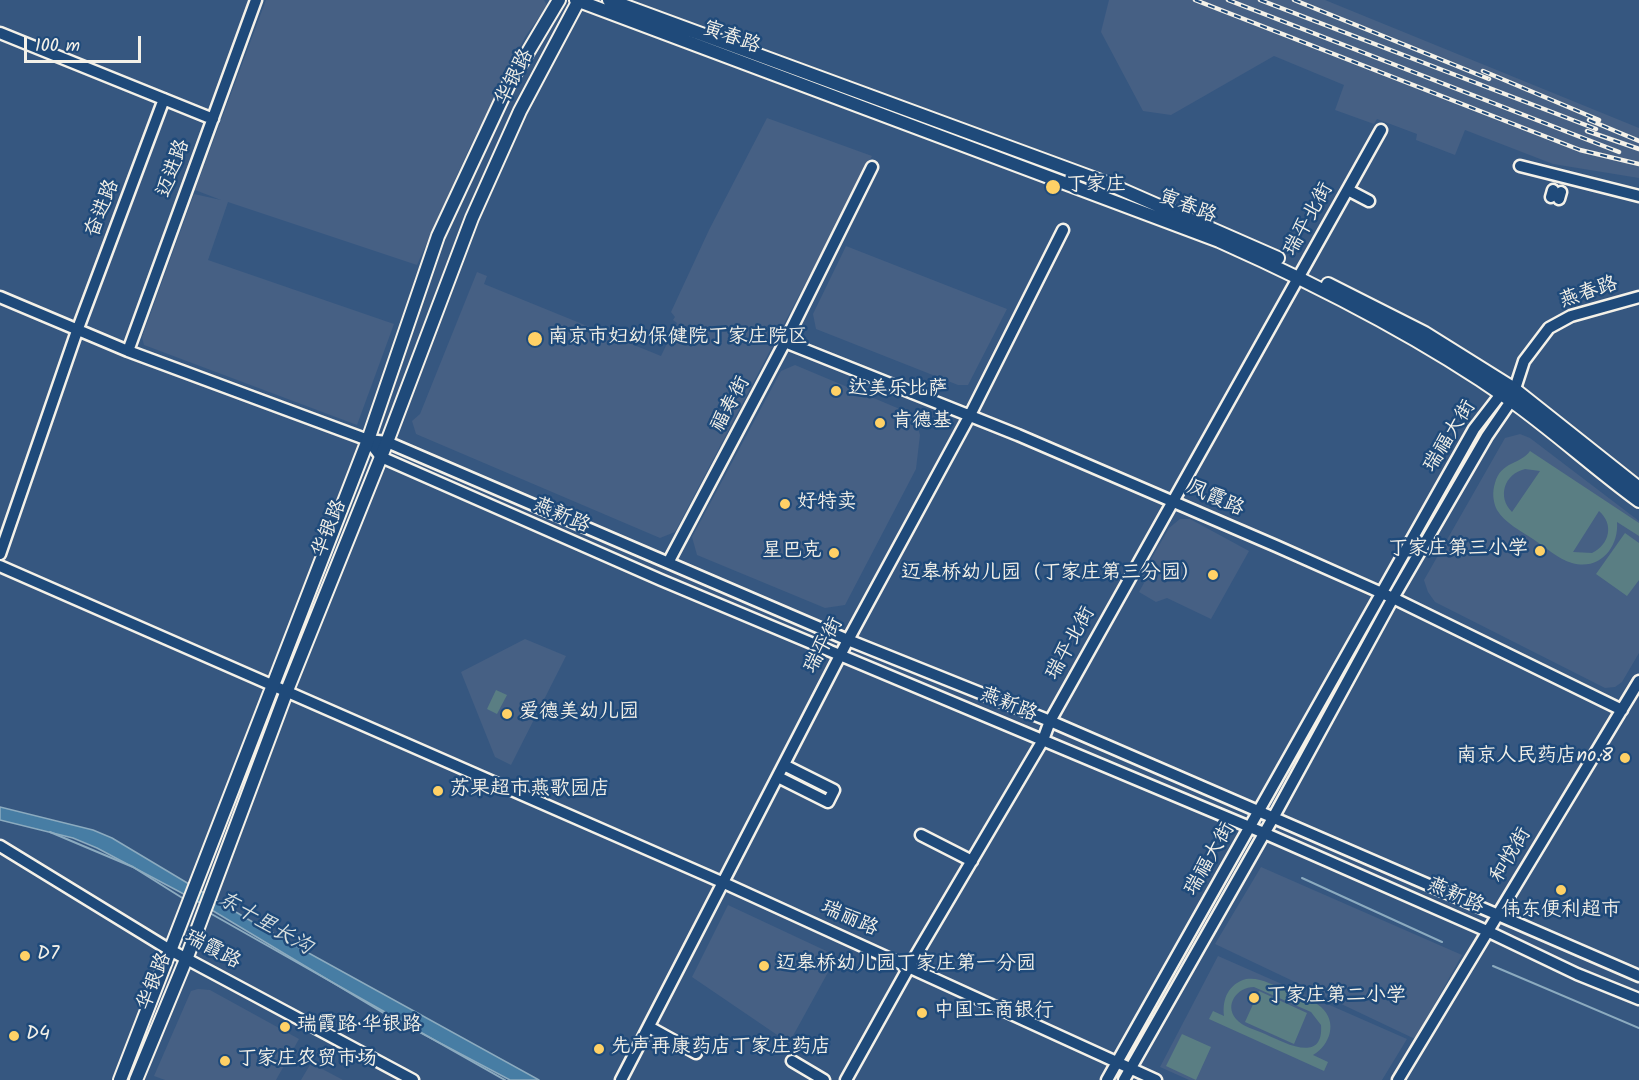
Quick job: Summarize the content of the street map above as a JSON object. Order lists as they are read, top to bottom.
{
  "streets": {
    "main road": ["寅春路", "华银路"],
    "street": [
      "迈进路",
      "奋进路",
      "瑞平北街",
      "燕春路",
      "福寿街",
      "瑞福大街",
      "凤霞路",
      "燕新路",
      "瑞平街",
      "和悦街",
      "瑞丽路",
      "瑞霞路"
    ]
  },
  "crossings": [
    ["寅春路", "华银路"],
    ["寅春路", "瑞平北街"],
    ["寅春路", "燕春路"],
    ["寅春路", "瑞福大街"],
    ["华银路", "燕新路"],
    ["华银路", "瑞丽路"],
    ["华银路", "瑞霞路"],
    ["迈进路", "燕新路"],
    ["奋进路", "燕新路"],
    ["瑞平北街", "凤霞路"],
    ["瑞平北街", "燕新路"],
    ["瑞平北街", "瑞丽路"],
    ["燕春路", "瑞福大街"],
    ["福寿街", "凤霞路"],
    ["福寿街", "燕新路"],
    ["瑞福大街", "凤霞路"],
    ["瑞福大街", "燕新路"],
    ["瑞福大街", "瑞丽路"],
    ["凤霞路", "瑞平街"],
    ["凤霞路", "和悦街"],
    ["燕新路", "瑞平街"],
    ["燕新路", "和悦街"],
    ["瑞平街", "瑞丽路"]
  ],
  "water": ["东十里长沟"],
  "places": [
    "丁家庄",
    "南京市妇幼保健院丁家庄院区",
    "达美乐比萨",
    "肯德基",
    "好特卖",
    "丁家庄第三小学",
    "星巴克",
    "迈皋桥幼儿园（丁家庄第三分园）",
    "爱德美幼儿园",
    "南京人民药店no.8",
    "苏果超市燕歌园店",
    "伟东便利超市",
    "D7",
    "迈皋桥幼儿园丁家庄第一分园",
    "丁家庄第二小学",
    "中国工商银行",
    "瑞霞路·华银路",
    "D4",
    "先声再康药店丁家庄药店",
    "丁家庄农贸市场"
  ],
  "scale_bar": "100 m"
}
